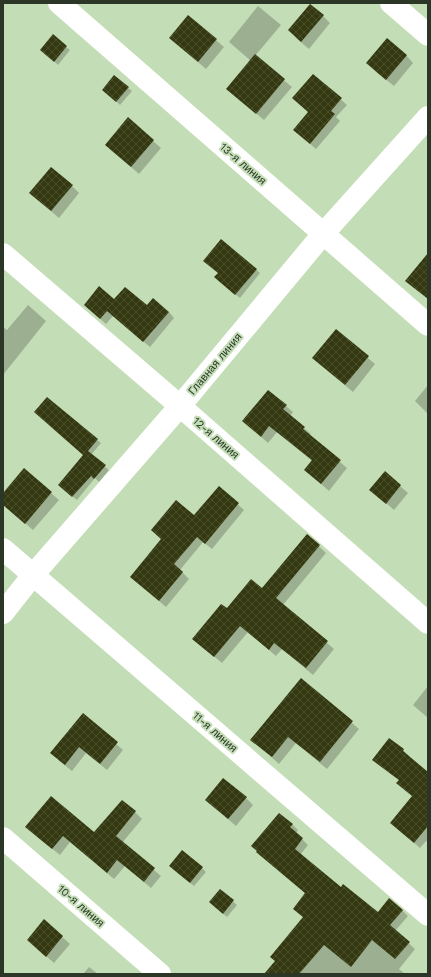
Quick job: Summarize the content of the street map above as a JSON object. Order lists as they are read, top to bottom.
{
  "streets": {
    "street": [
      "13-я линия",
      "Главная линия",
      "12-я линия",
      "11-я линия",
      "10-я линия"
    ]
  },
  "crossings": [
    ["13-я линия", "Главная линия"],
    ["Главная линия", "12-я линия"],
    ["Главная линия", "11-я линия"]
  ]
}
